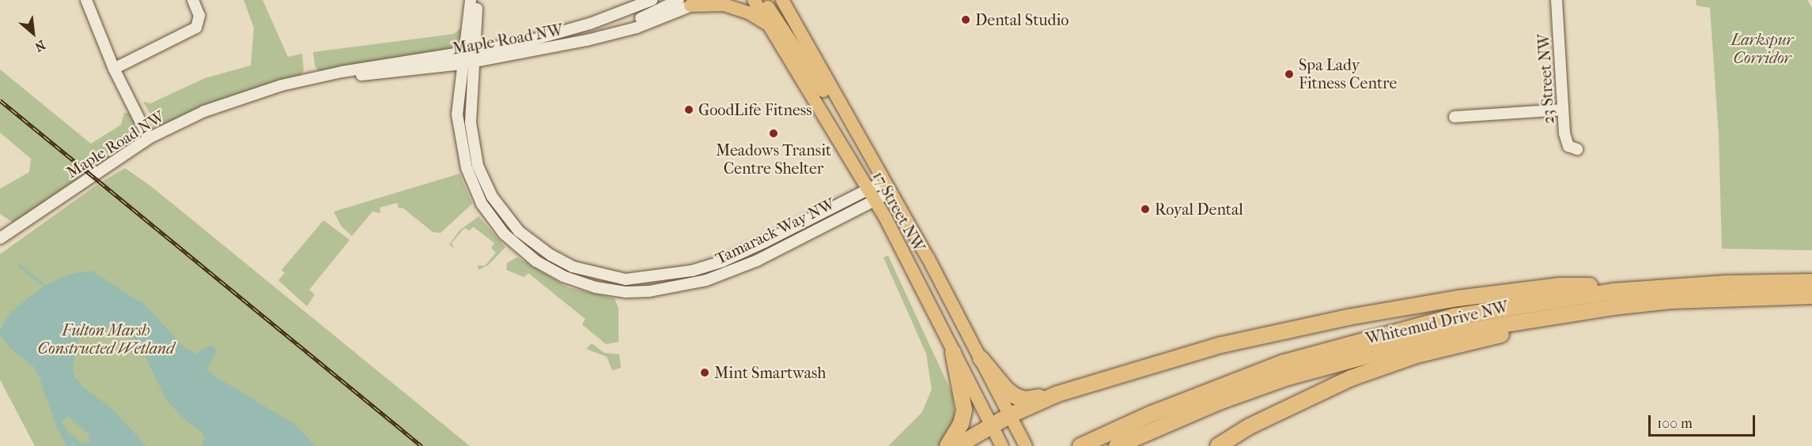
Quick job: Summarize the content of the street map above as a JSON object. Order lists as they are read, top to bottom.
{
  "streets": {
    "highway": ["Whitemud Drive NW"],
    "main road": ["17 Street NW"],
    "street": ["Maple Road NW", "23 Street NW", "Tamarack Way NW"]
  },
  "crossings": [
    ["Maple Road NW", "Tamarack Way NW"],
    ["17 Street NW", "Tamarack Way NW"]
  ],
  "parks": ["Larkspur Corridor", "Fulton Marsh Constructed Wetland"],
  "places": [
    "Dental Studio",
    "Spa Lady Fitness Centre",
    "GoodLife Fitness",
    "Meadows Transit Centre Shelter",
    "Royal Dental",
    "Mint Smartwash"
  ],
  "scale_bar": "100 m",
  "north": "bottom right"
}
